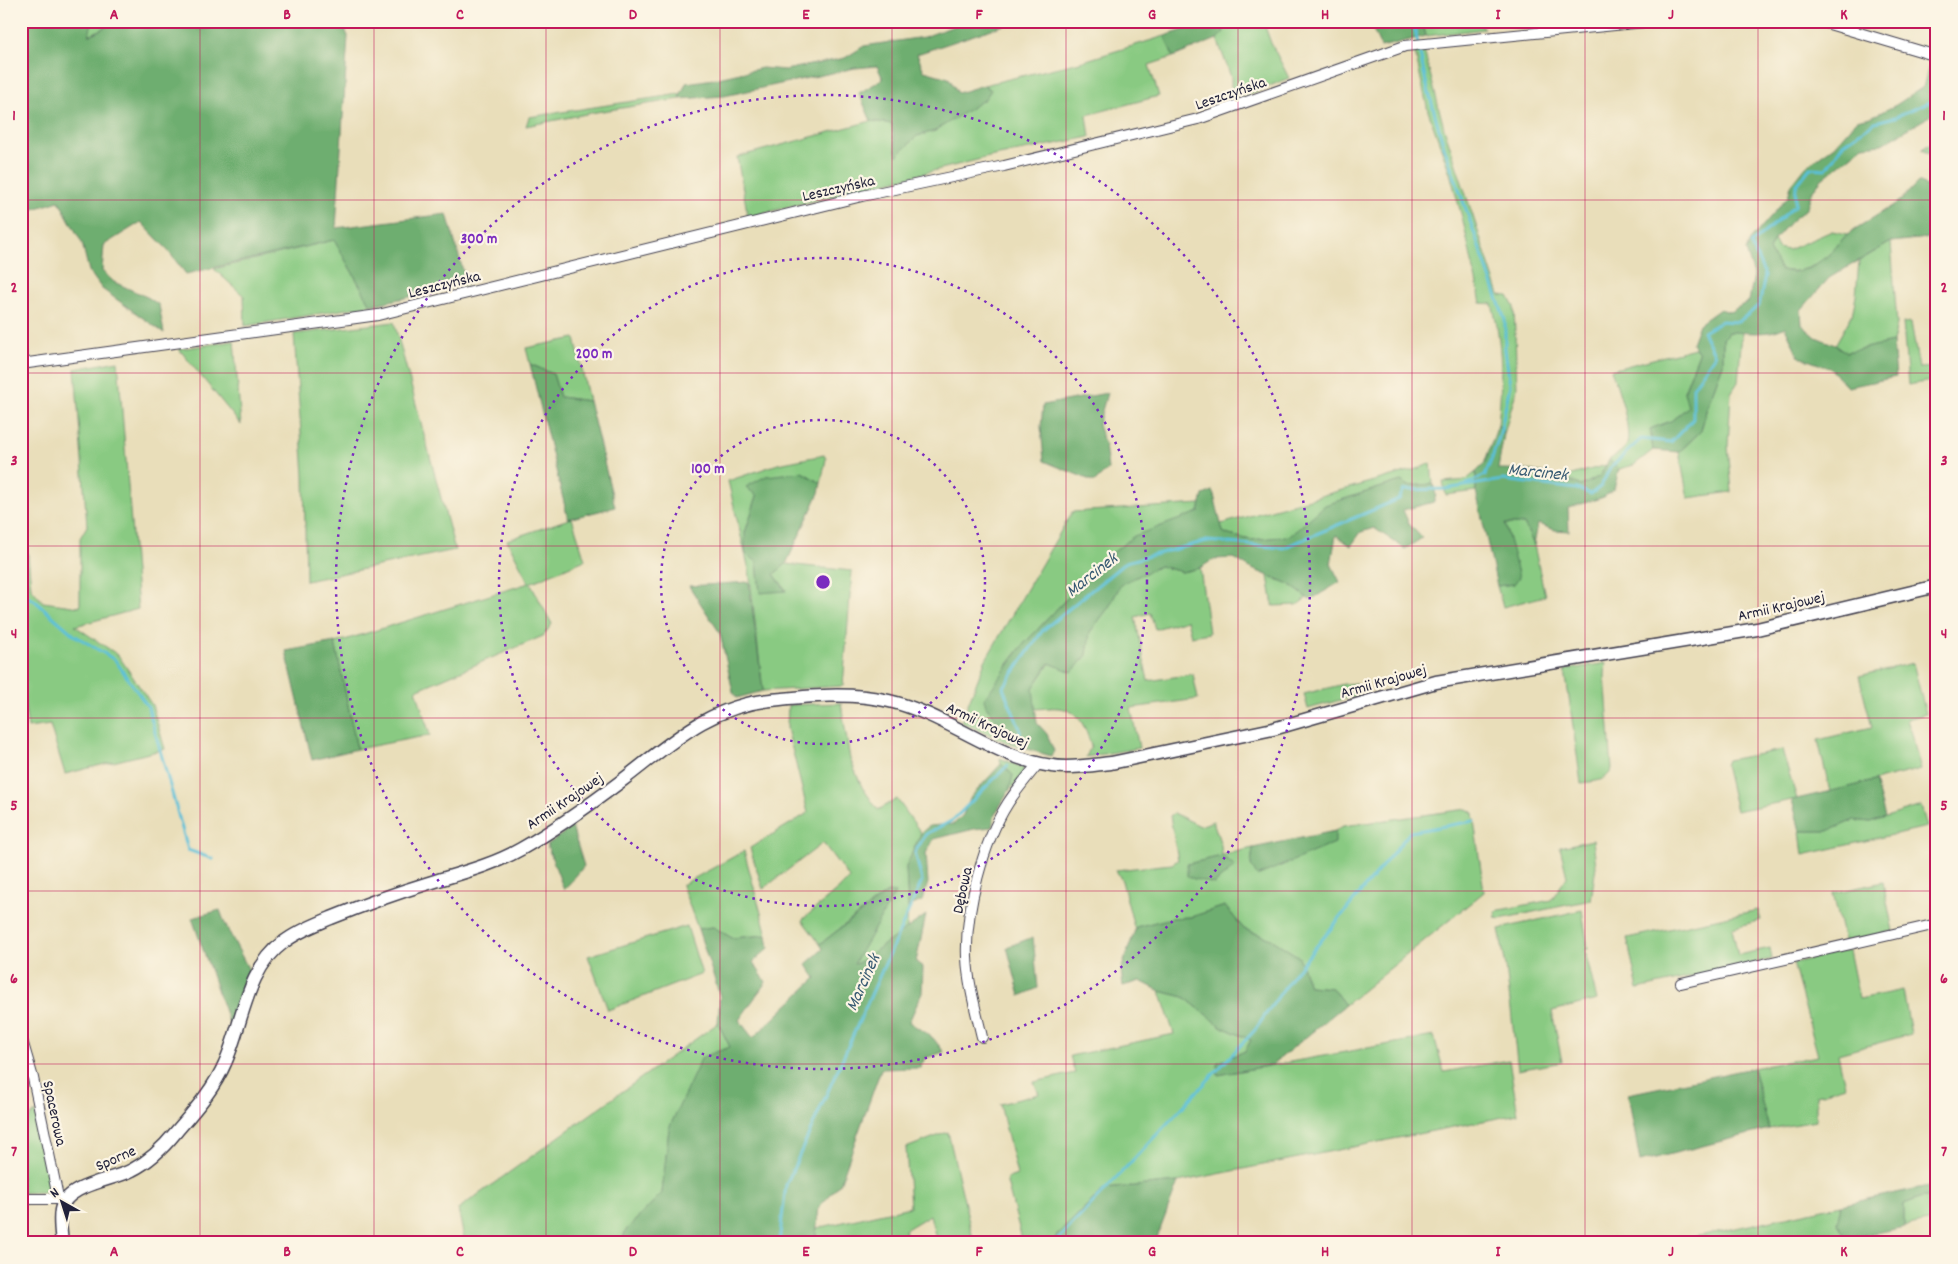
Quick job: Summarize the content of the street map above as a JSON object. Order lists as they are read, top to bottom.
{
  "streets": {
    "street": [
      "Leszczyńska",
      "Armii Krajowej",
      "Dębowa",
      "Spacerowa",
      "Sporne"
    ]
  },
  "crossings": [
    ["Armii Krajowej", "Dębowa"],
    ["Armii Krajowej", "Sporne"],
    ["Spacerowa", "Sporne"]
  ],
  "water": ["Marcinek"],
  "north": "top left",
  "grid": {
    "columns": [
      "A",
      "B",
      "C",
      "D",
      "E",
      "F",
      "G",
      "H",
      "I",
      "J",
      "K"
    ],
    "rows": [
      "1",
      "2",
      "3",
      "4",
      "5",
      "6",
      "7"
    ]
  },
  "rings": ["300 m", "200 m", "100 m"]
}
